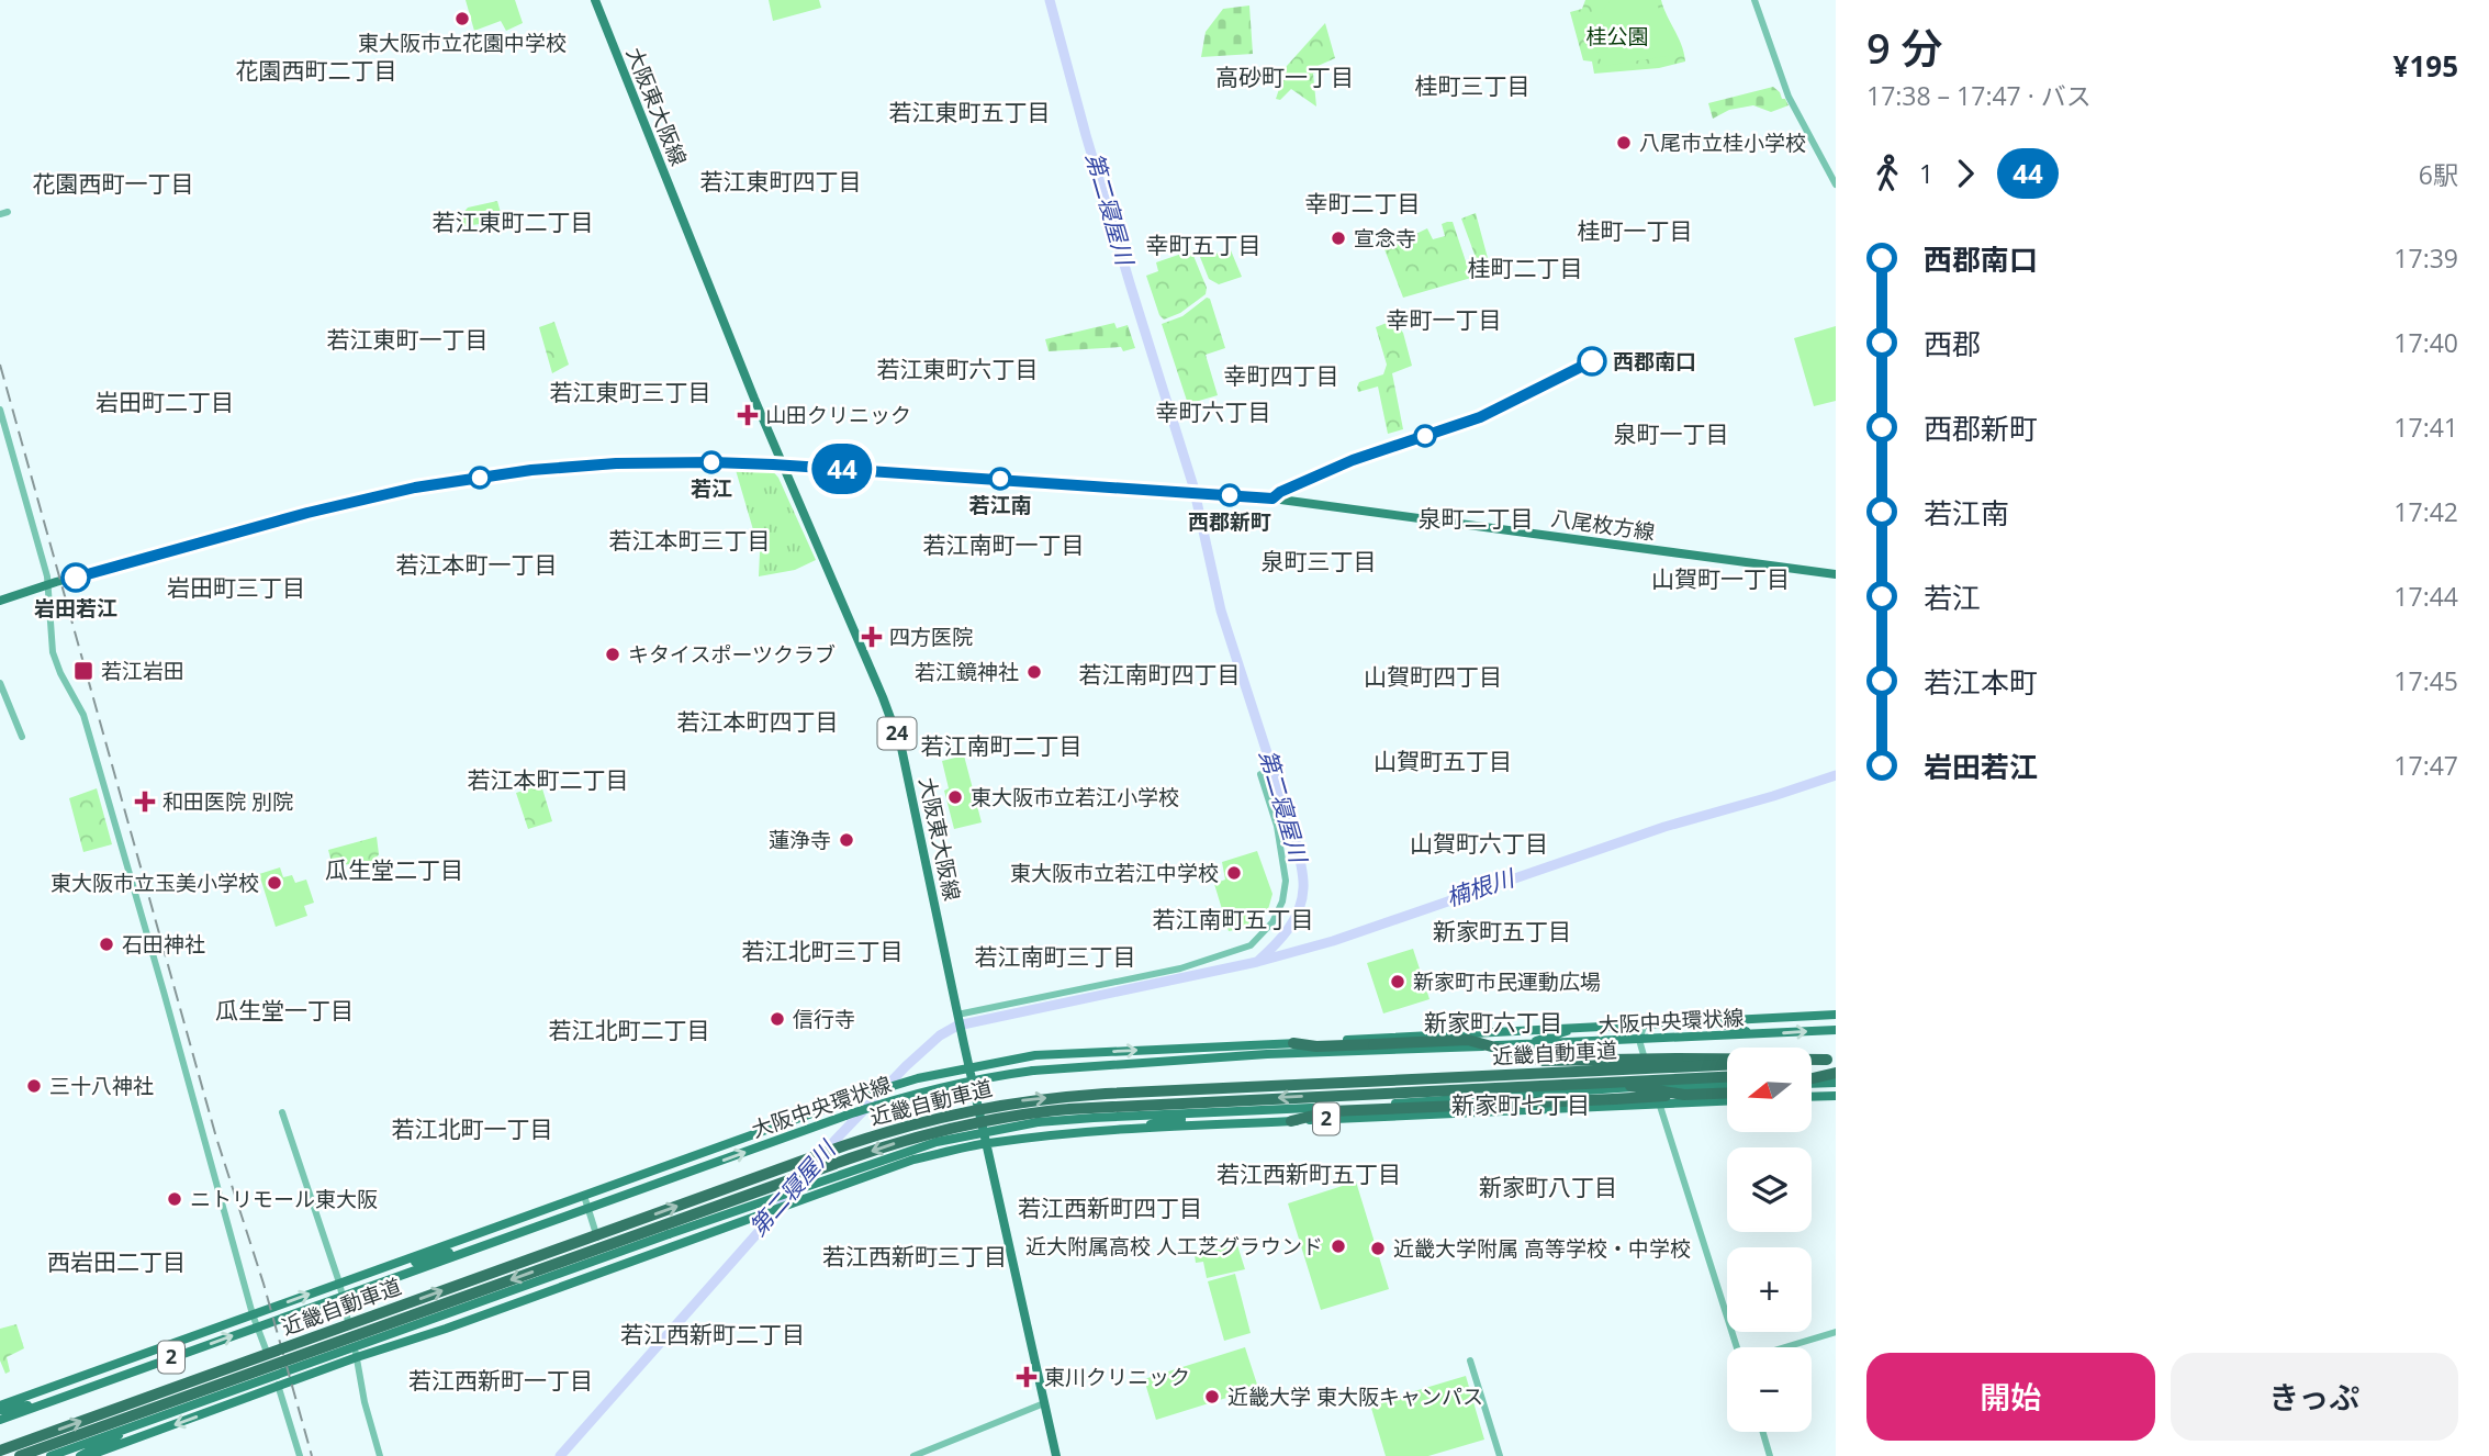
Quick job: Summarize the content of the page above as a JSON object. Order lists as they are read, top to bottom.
{
  "streets": {
    "highway": ["近畿自動車道"],
    "main road": [
      "大阪東大阪線",
      "八尾枚方線",
      "24",
      "大阪中央環状線",
      "2"
    ]
  },
  "crossings": [
    ["大阪東大阪線", "八尾枚方線"],
    ["大阪東大阪線", "2"]
  ],
  "districts": [
    "花園西町二丁目",
    "高砂町一丁目",
    "桂町三丁目",
    "若江東町五丁目",
    "若江東町四丁目",
    "花園西町一丁目",
    "幸町二丁目",
    "若江東町二丁目",
    "桂町一丁目",
    "幸町五丁目",
    "桂町二丁目",
    "幸町一丁目",
    "若江東町一丁目",
    "若江東町六丁目",
    "幸町四丁目",
    "若江東町三丁目",
    "岩田町二丁目",
    "幸町六丁目",
    "泉町一丁目",
    "泉町二丁目",
    "若江本町三丁目",
    "若江南町一丁目",
    "泉町三丁目",
    "若江本町一丁目",
    "山賀町一丁目",
    "岩田町三丁目",
    "若江南町四丁目",
    "山賀町四丁目",
    "若江本町四丁目",
    "若江南町二丁目",
    "山賀町五丁目",
    "若江本町二丁目",
    "山賀町六丁目",
    "瓜生堂二丁目",
    "若江南町五丁目",
    "新家町五丁目",
    "若江北町三丁目",
    "若江南町三丁目",
    "瓜生堂一丁目",
    "新家町六丁目",
    "若江北町二丁目",
    "新家町七丁目",
    "若江北町一丁目",
    "若江西新町五丁目",
    "新家町八丁目",
    "若江西新町四丁目",
    "若江西新町三丁目",
    "西岩田二丁目",
    "若江西新町二丁目",
    "若江西新町一丁目"
  ],
  "water": ["第二寝屋川", "楠根川"],
  "parks": ["桂公園"],
  "places": {
    "other": [
      "東大阪市立花園中学校",
      "八尾市立桂小学校",
      "宣念寺",
      "西郡南口",
      "若江",
      "若江南",
      "西郡新町",
      "岩田若江",
      "キタイスポーツクラブ",
      "若江鏡神社",
      "東大阪市立若江小学校",
      "蓮浄寺",
      "東大阪市立若江中学校",
      "東大阪市立玉美小学校",
      "石田神社",
      "新家町市民運動広場",
      "信行寺",
      "三十八神社",
      "ニトリモール東大阪",
      "近大附属高校 人工芝グラウンド",
      "近畿大学附属 高等学校・中学校",
      "近畿大学 東大阪キャンパス"
    ],
    "health": [
      "山田クリニック",
      "四方医院",
      "和田医院 別院",
      "東川クリニック"
    ],
    "transit": ["若江岩田"]
  },
  "lines": ["bus line 44"],
  "north": "left",
  "page": {
    "on_map": "44",
    "heading": ["9 分", "17:38 – 17:47 · バス", "¥195"],
    "legs": ["1", "44", "6駅"],
    "list": [
      {
        "name": "西郡南口",
        "value": "17:39"
      },
      {
        "name": "西郡",
        "value": "17:40"
      },
      {
        "name": "西郡新町",
        "value": "17:41"
      },
      {
        "name": "若江南",
        "value": "17:42"
      },
      {
        "name": "若江",
        "value": "17:44"
      },
      {
        "name": "若江本町",
        "value": "17:45"
      },
      {
        "name": "岩田若江",
        "value": "17:47"
      }
    ],
    "map_buttons": ["+", "−"],
    "buttons": ["開始", "きっぷ"]
  }
}
